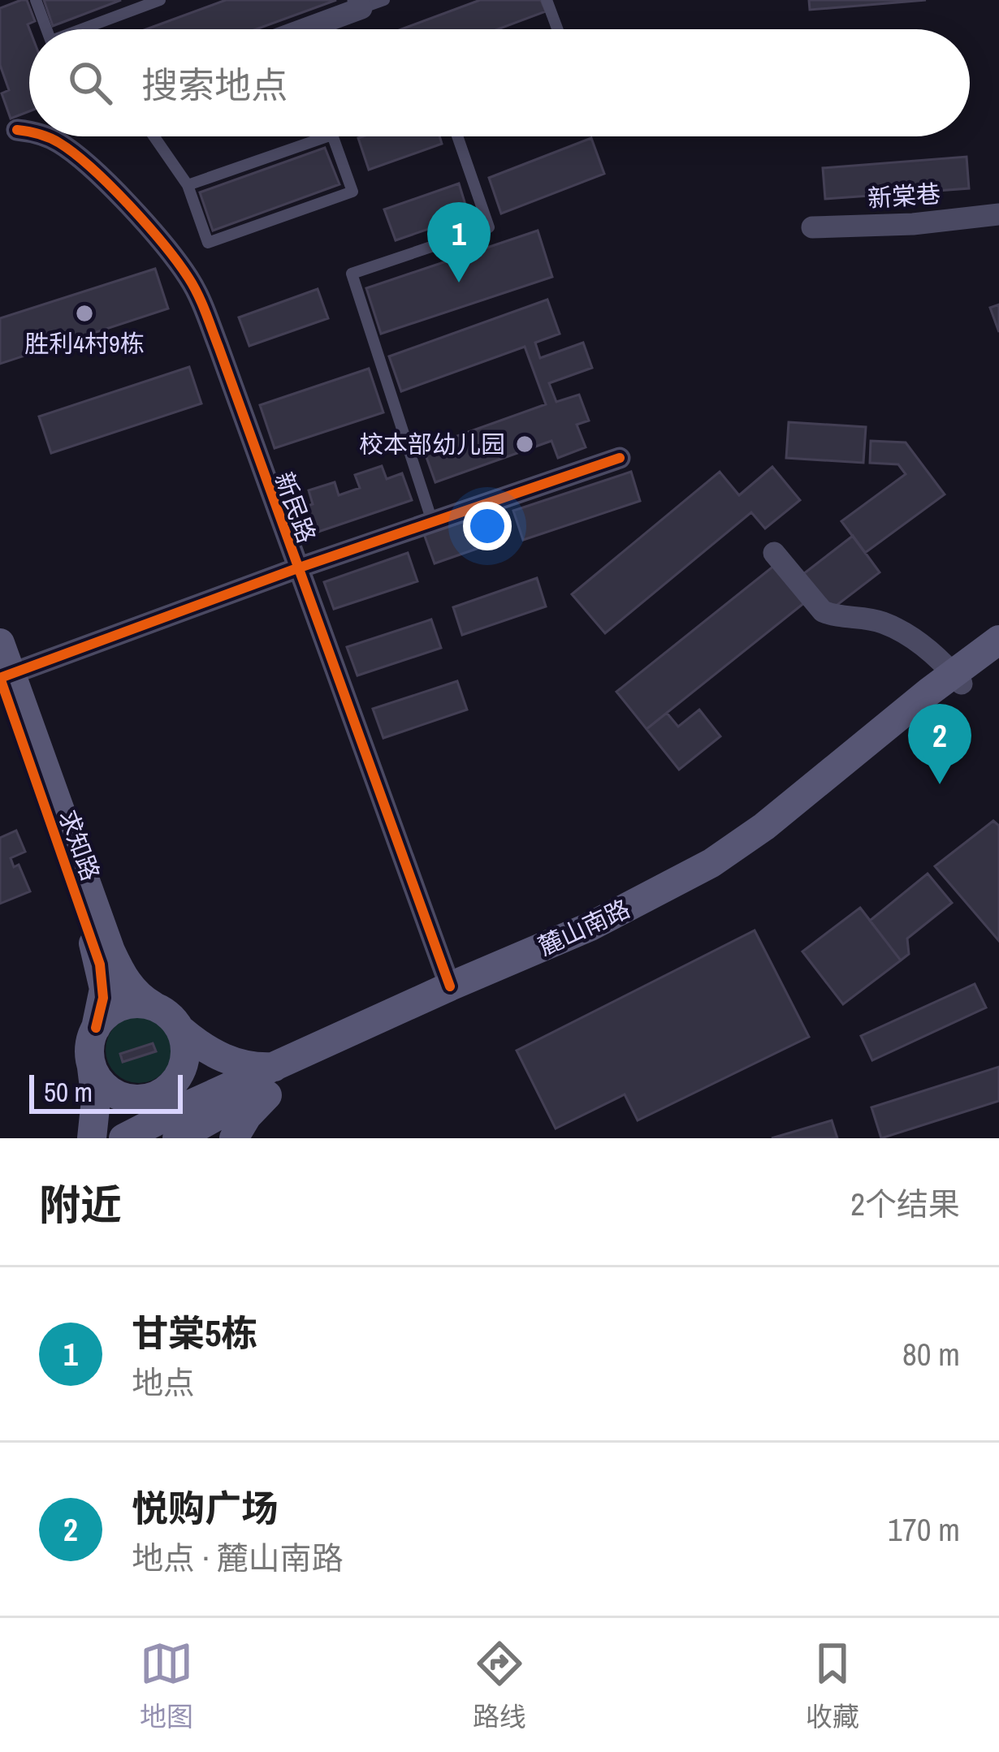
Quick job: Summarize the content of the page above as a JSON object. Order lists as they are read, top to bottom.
{
  "streets": {
    "main road": ["求知路", "麓山南路"],
    "street": ["新棠巷", "新民路"]
  },
  "crossings": [
    ["新民路", "麓山南路"]
  ],
  "places": ["胜利4村9栋", "校本部幼儿园"],
  "scale_bar": "50 m",
  "page": {
    "search": "搜索地点",
    "pins": ["1", "2"],
    "scale": "50 m",
    "heading": ["附近", "2个结果"],
    "list": [
      {
        "mark": "1",
        "name": "甘棠5栋",
        "note": "地点",
        "value": "80 m"
      },
      {
        "mark": "2",
        "name": "悦购广场",
        "note": "地点 · 麓山南路",
        "value": "170 m"
      }
    ],
    "nav": ["地图", "路线", "收藏"]
  }
}
